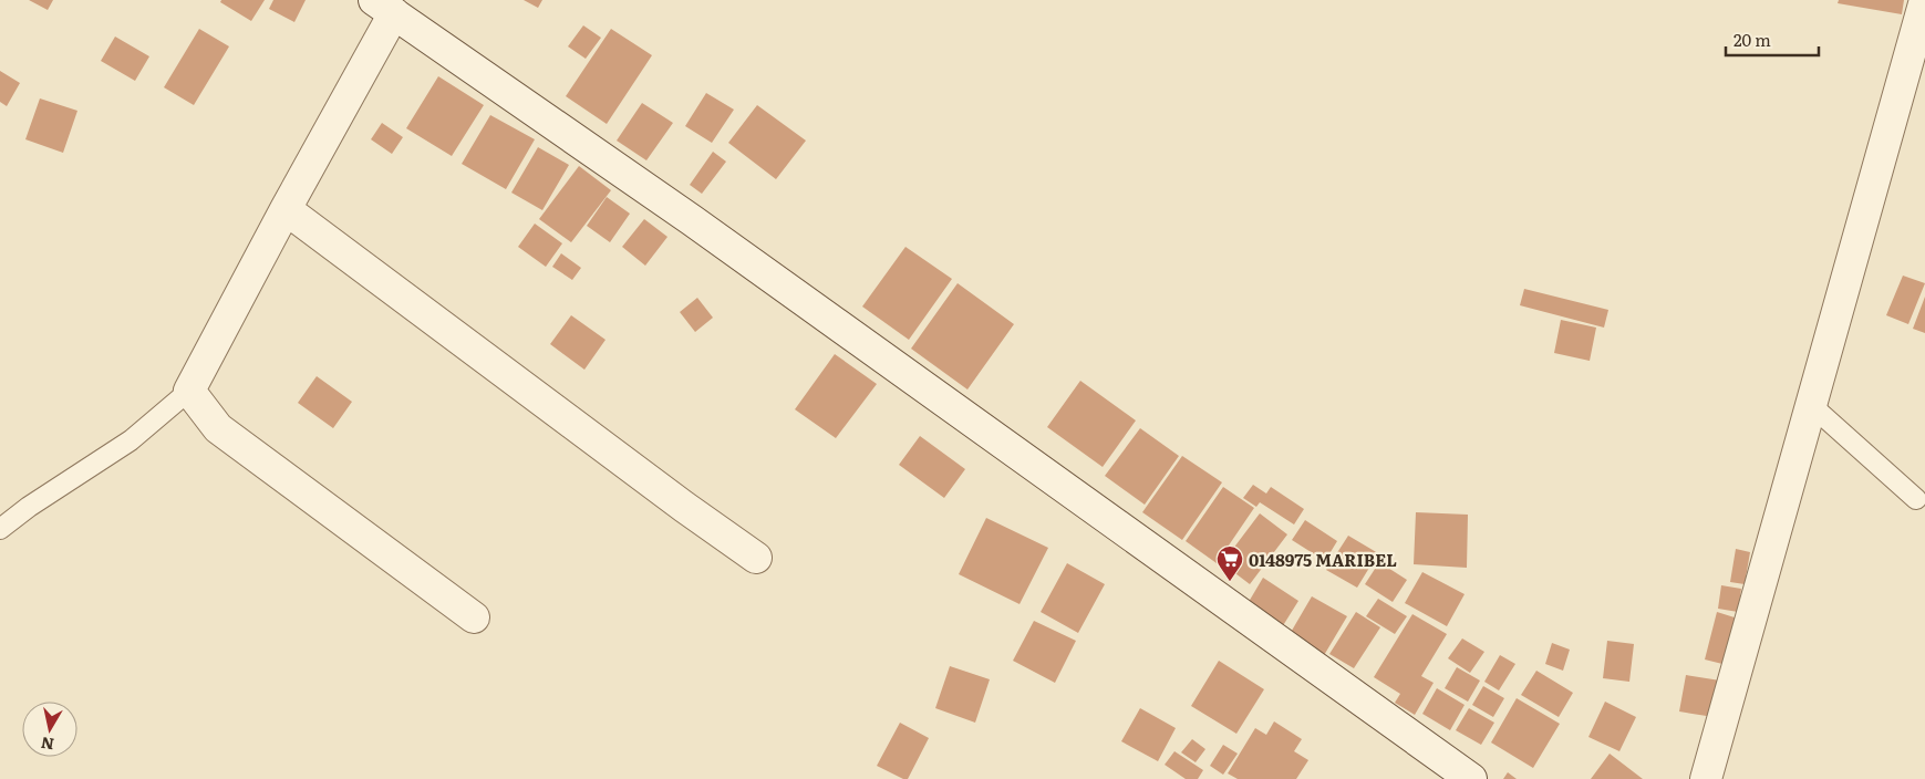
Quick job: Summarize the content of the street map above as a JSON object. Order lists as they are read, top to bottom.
{
  "places": {
    "supermarket": ["0148975 MARIBEL"]
  },
  "scale_bar": "20 m",
  "north": "bottom"
}
